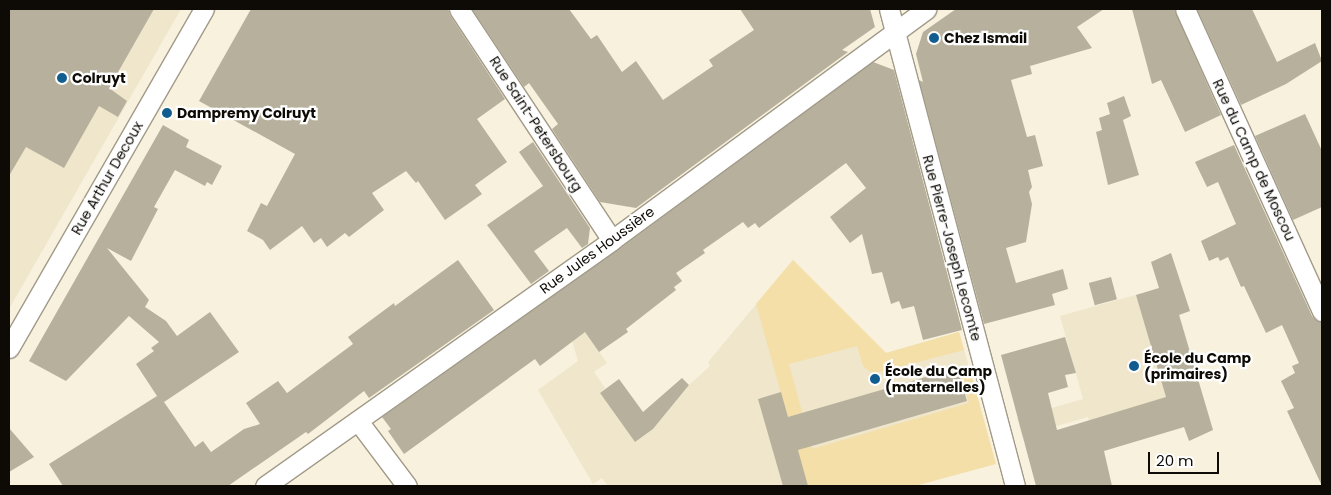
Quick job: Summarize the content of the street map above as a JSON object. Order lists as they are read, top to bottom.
{
  "streets": {
    "street": [
      "Rue Saint-Petersbourg",
      "Rue du Camp de Moscou",
      "Rue Arthur Decoux",
      "Rue Pierre-Joseph Lecomte",
      "Rue Jules Houssière"
    ]
  },
  "crossings": [
    ["Rue Saint-Petersbourg", "Rue Jules Houssière"],
    ["Rue Pierre-Joseph Lecomte", "Rue Jules Houssière"]
  ],
  "places": [
    "Chez Ismail",
    "Colruyt",
    "Dampremy Colruyt",
    "École du Camp (primaires)",
    "École du Camp (maternelles)"
  ],
  "scale_bar": "20 m"
}
